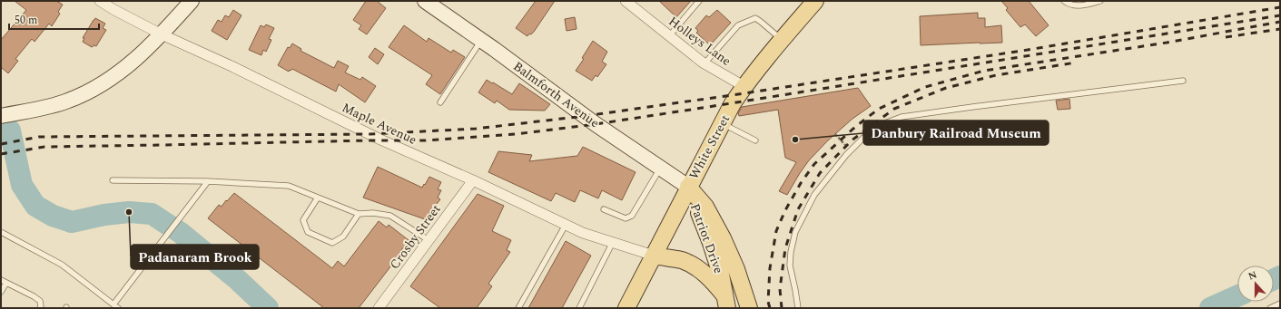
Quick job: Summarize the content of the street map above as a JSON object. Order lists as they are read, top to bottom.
{
  "streets": {
    "main road": ["White Street", "Patriot Drive"],
    "street": [
      "Holleys Lane",
      "Balmforth Avenue",
      "Maple Avenue",
      "Crosby Street"
    ]
  },
  "crossings": [
    ["Holleys Lane", "White Street"],
    ["Balmforth Avenue", "White Street"],
    ["Balmforth Avenue", "Patriot Drive"],
    ["Maple Avenue", "White Street"],
    ["Maple Avenue", "Crosby Street"],
    ["Maple Avenue", "Patriot Drive"],
    ["White Street", "Patriot Drive"]
  ],
  "places": ["Danbury Railroad Museum", "Padanaram Brook"],
  "scale_bar": "50 m",
  "north": "top"
}
